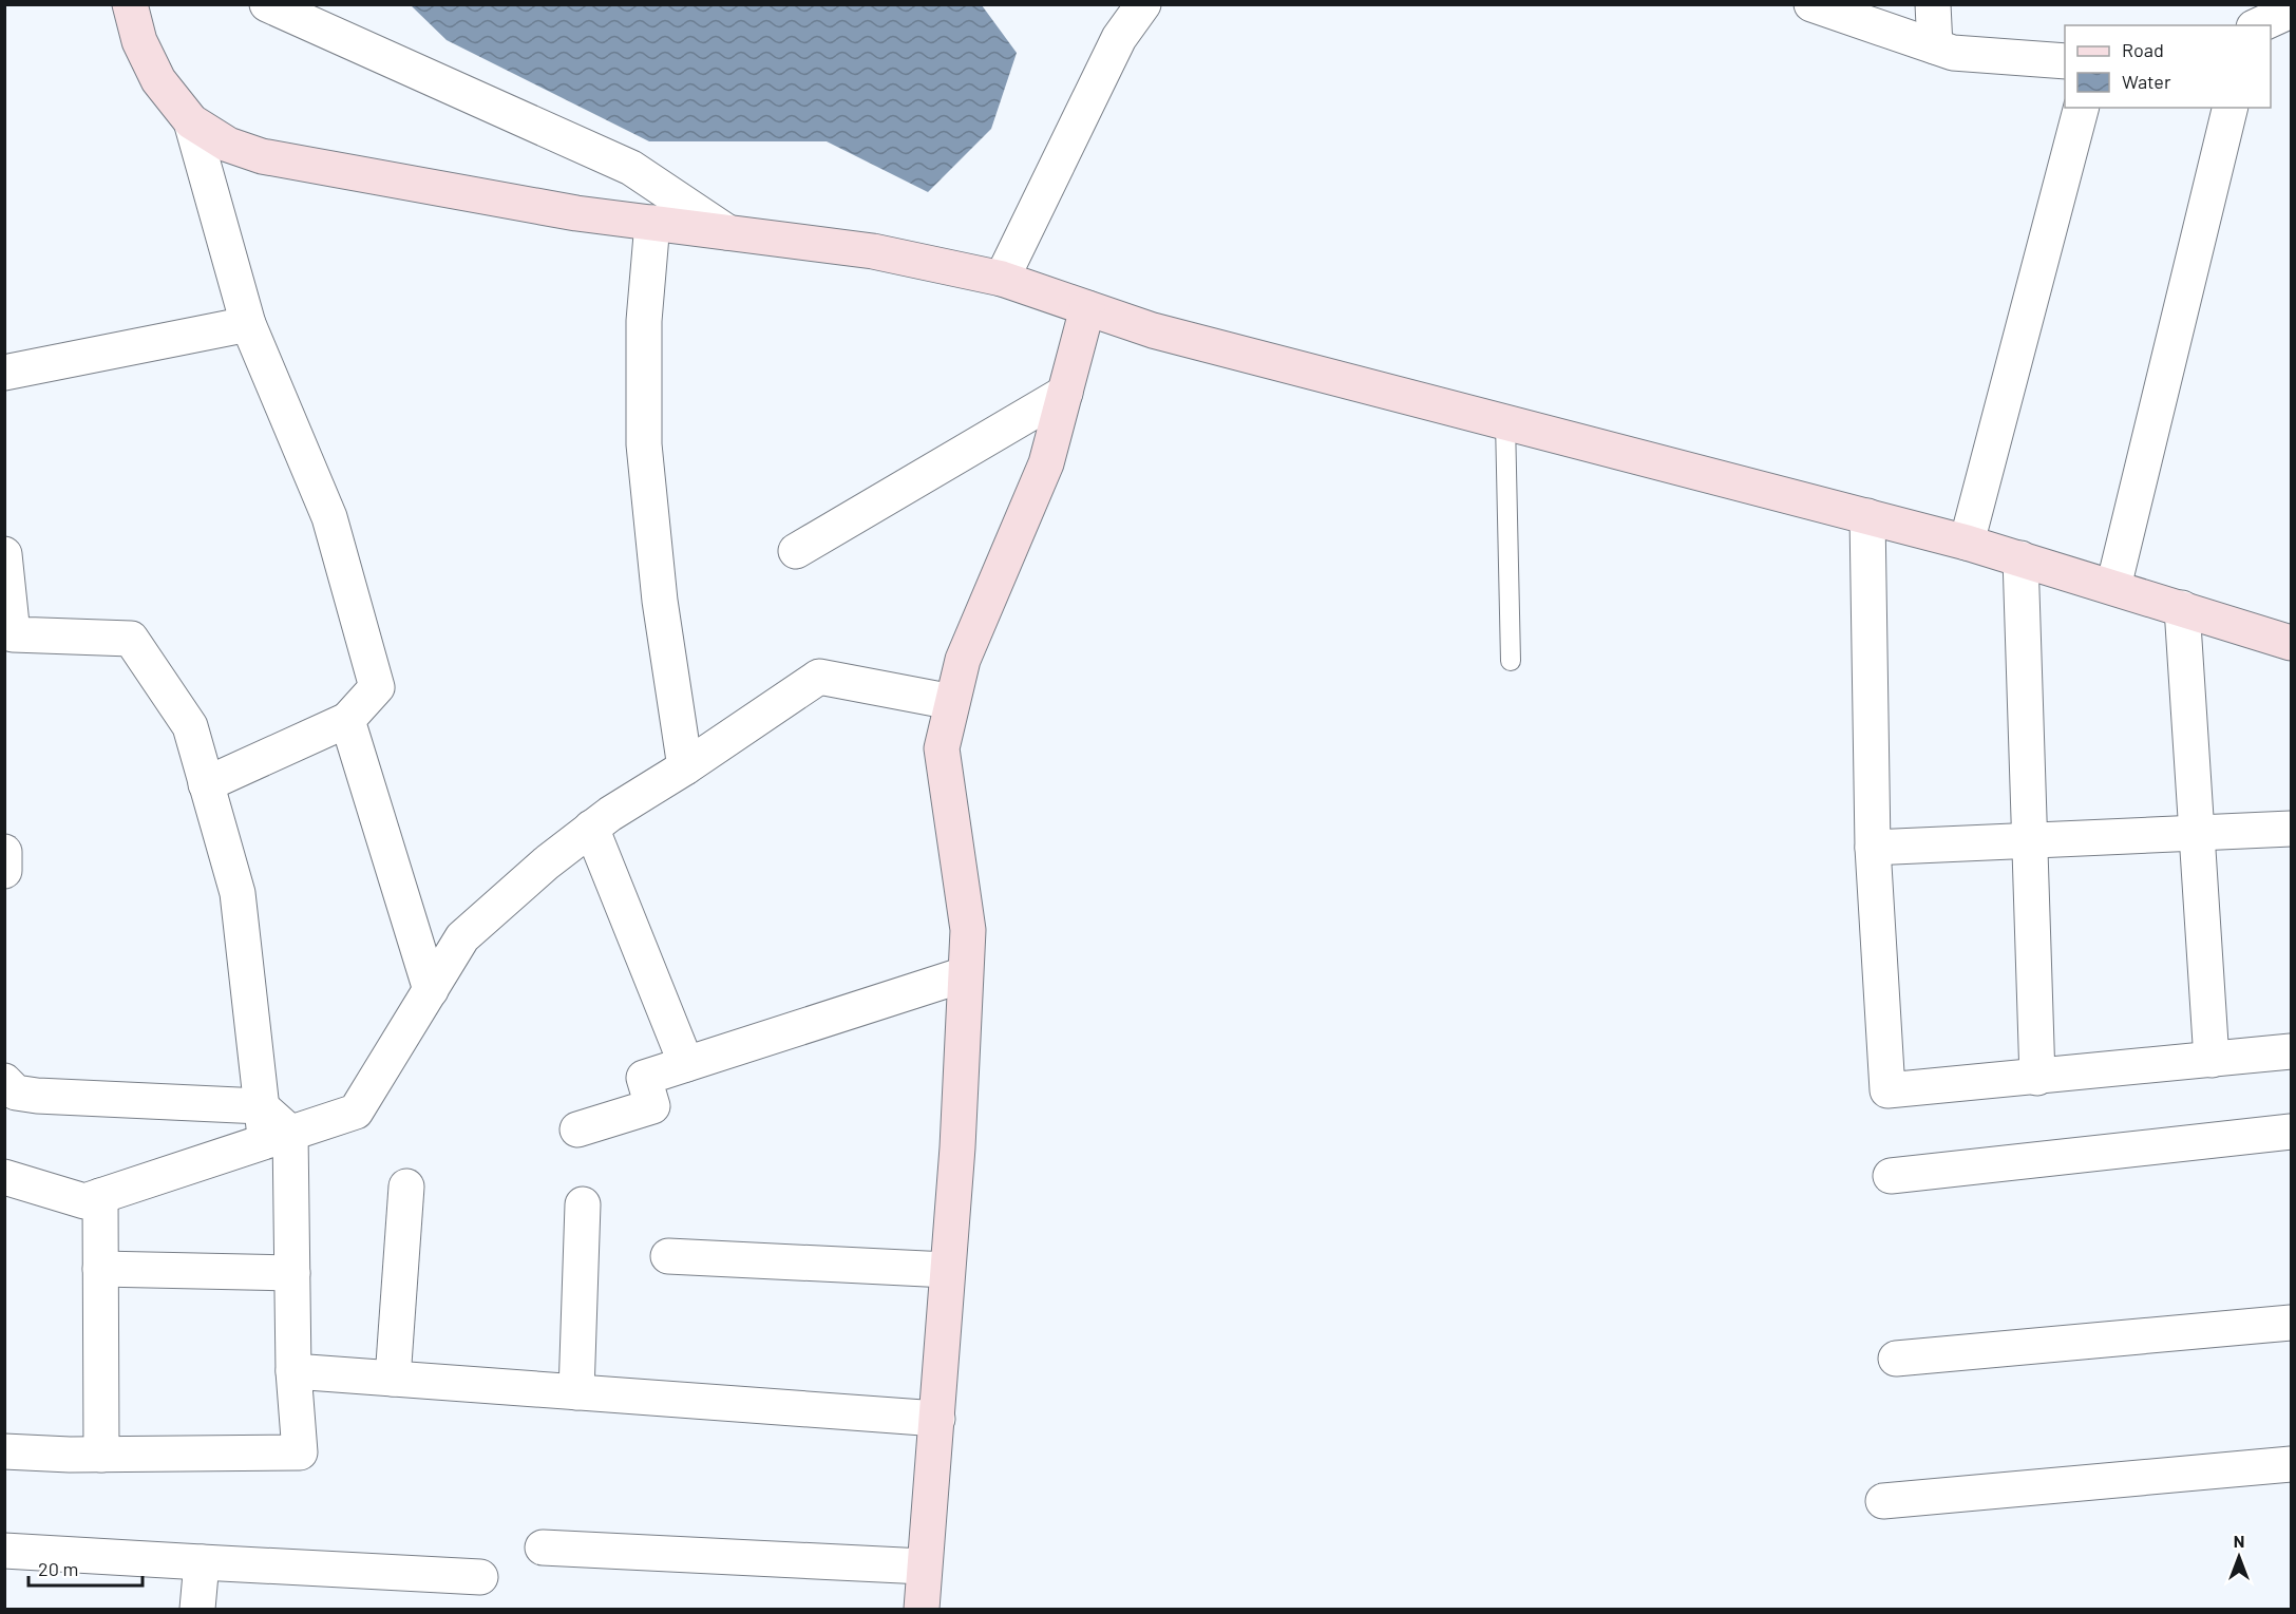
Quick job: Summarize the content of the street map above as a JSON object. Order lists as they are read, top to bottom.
{
  "legend": ["Road", "Water"],
  "scale_bar": "20 m",
  "north": "top"
}
